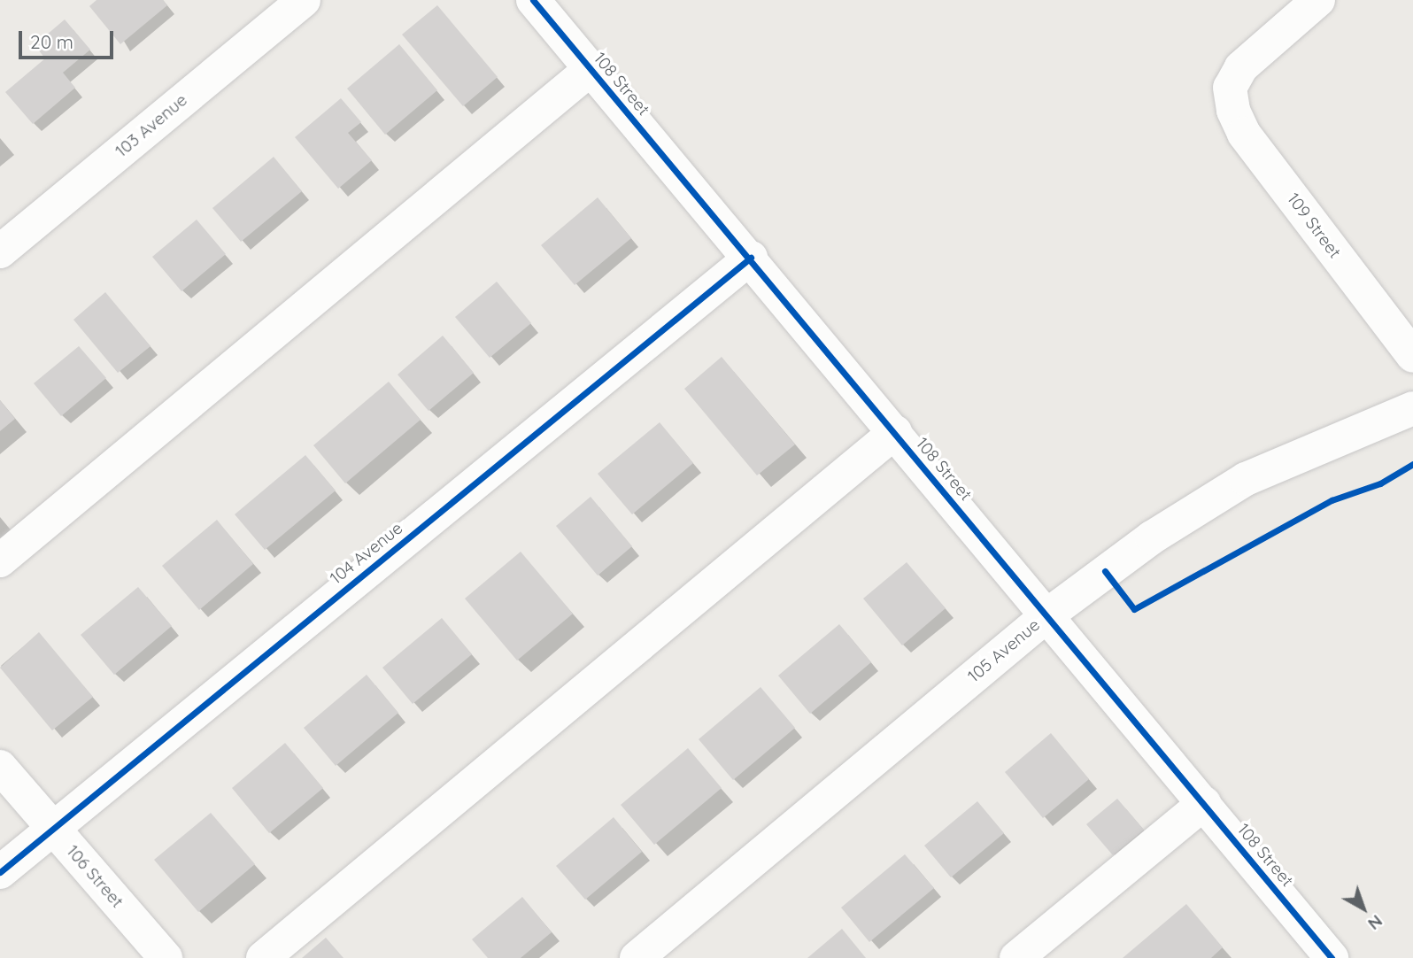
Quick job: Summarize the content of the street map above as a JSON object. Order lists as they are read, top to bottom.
{
  "streets": {
    "street": [
      "108 Street",
      "103 Avenue",
      "109 Street",
      "104 Avenue",
      "105 Avenue",
      "106 Street"
    ]
  },
  "crossings": [
    ["108 Street", "104 Avenue"],
    ["108 Street", "105 Avenue"],
    ["104 Avenue", "106 Street"]
  ],
  "scale_bar": "20 m",
  "north": "bottom right"
}
